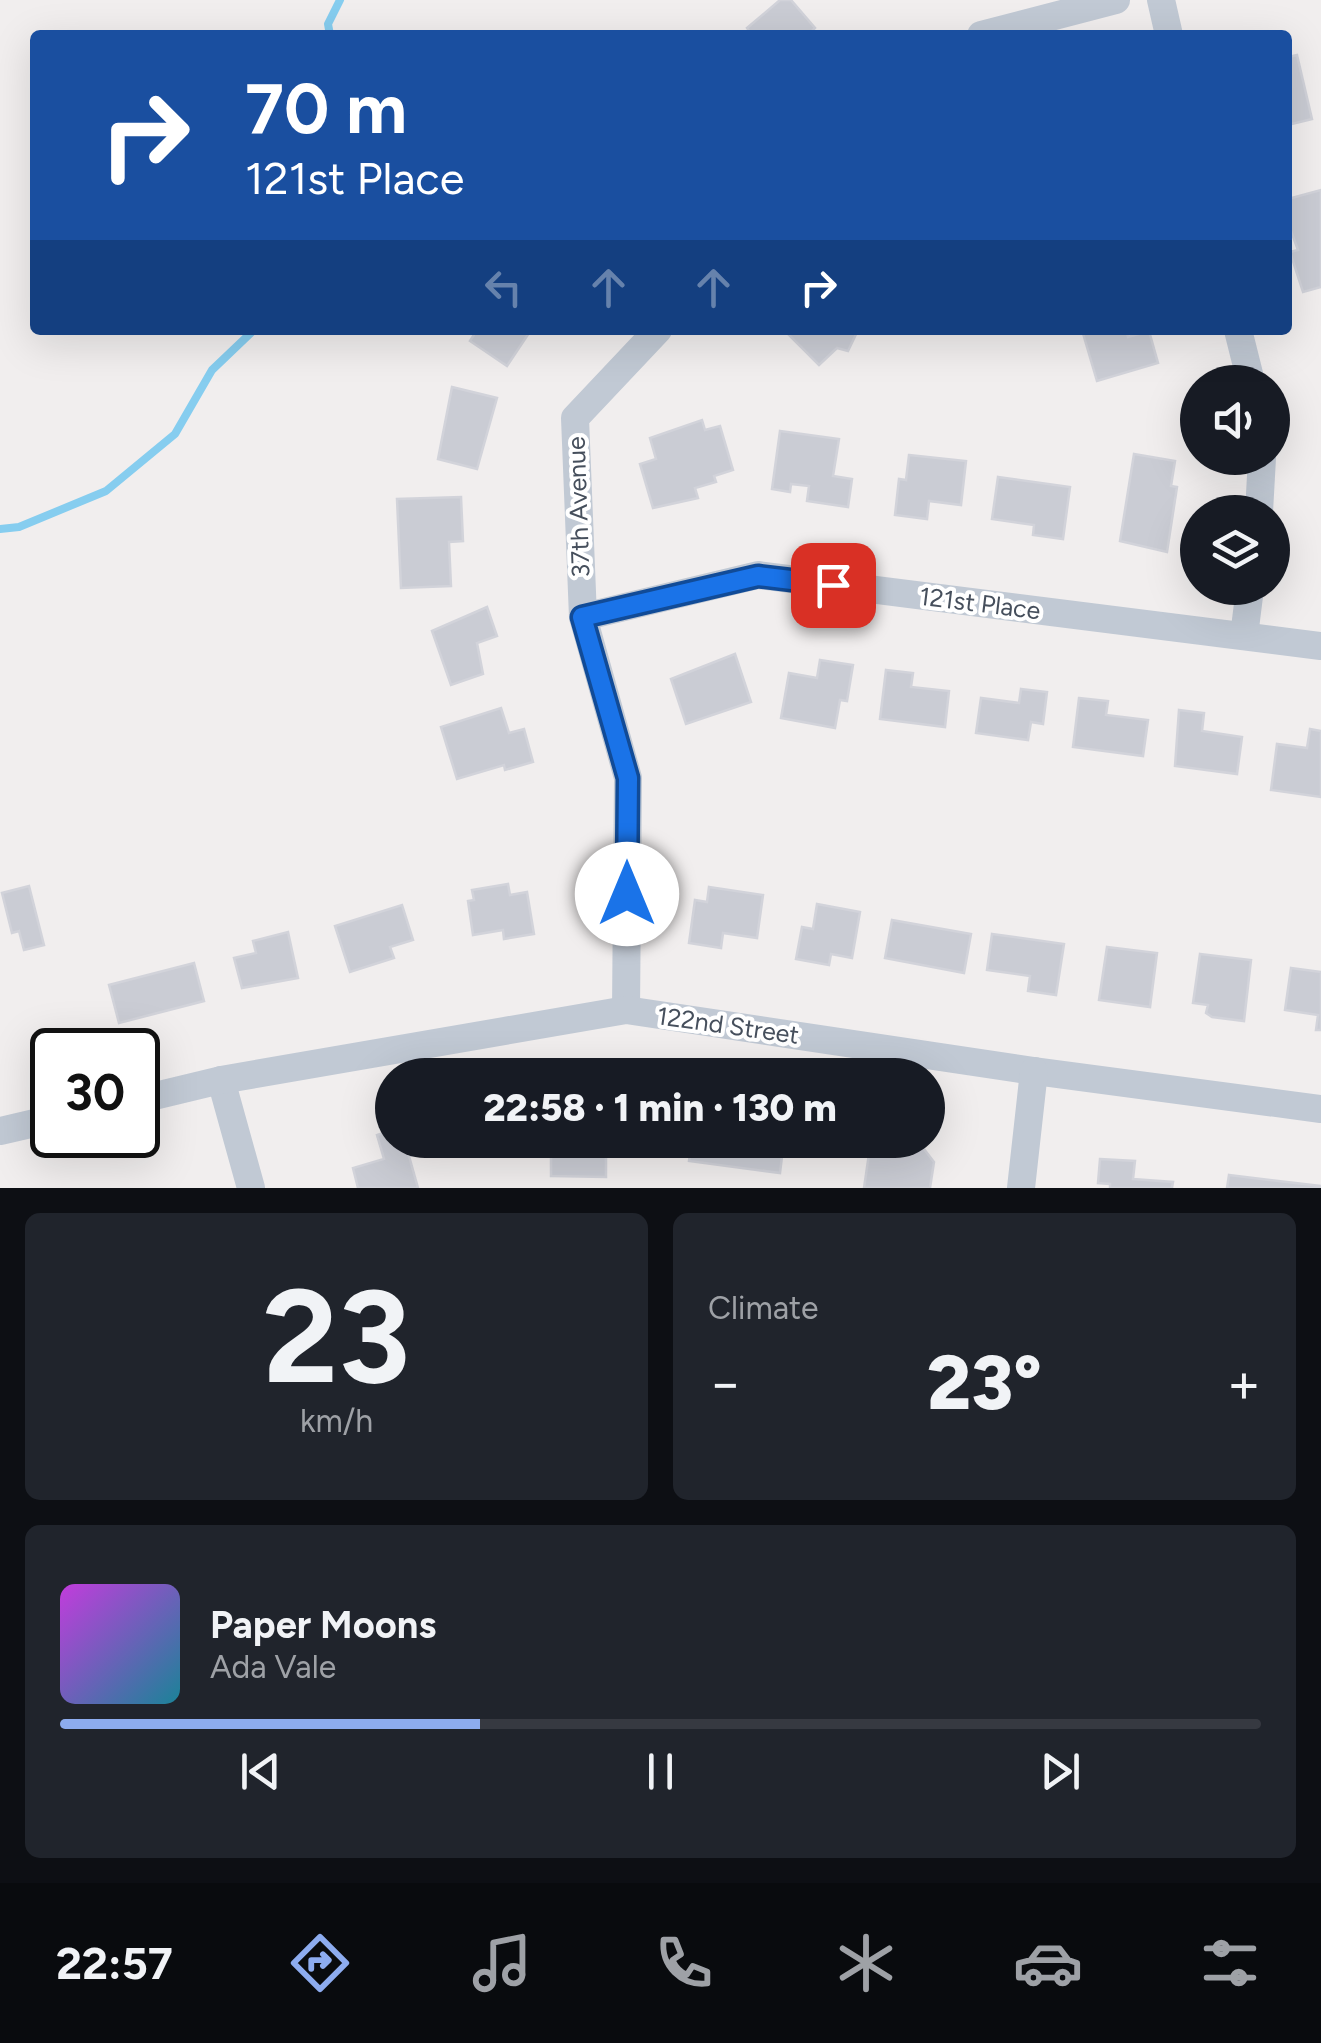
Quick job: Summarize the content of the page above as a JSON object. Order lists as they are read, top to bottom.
{
  "streets": {
    "street": ["37th Avenue", "121st Place", "122nd Street"]
  },
  "crossings": [
    ["37th Avenue", "121st Place"],
    ["37th Avenue", "122nd Street"]
  ],
  "page": {
    "turn": ["70 m", "121st Place"],
    "limit": "30",
    "trip": "22:58 · 1 min · 130 m",
    "tile": [
      ["23", "km/h"],
      "Climate"
    ],
    "heat": ["−", "23°", "+"],
    "song": ["Paper Moons", "Ada Vale"],
    "tabs": "22:57"
  }
}
